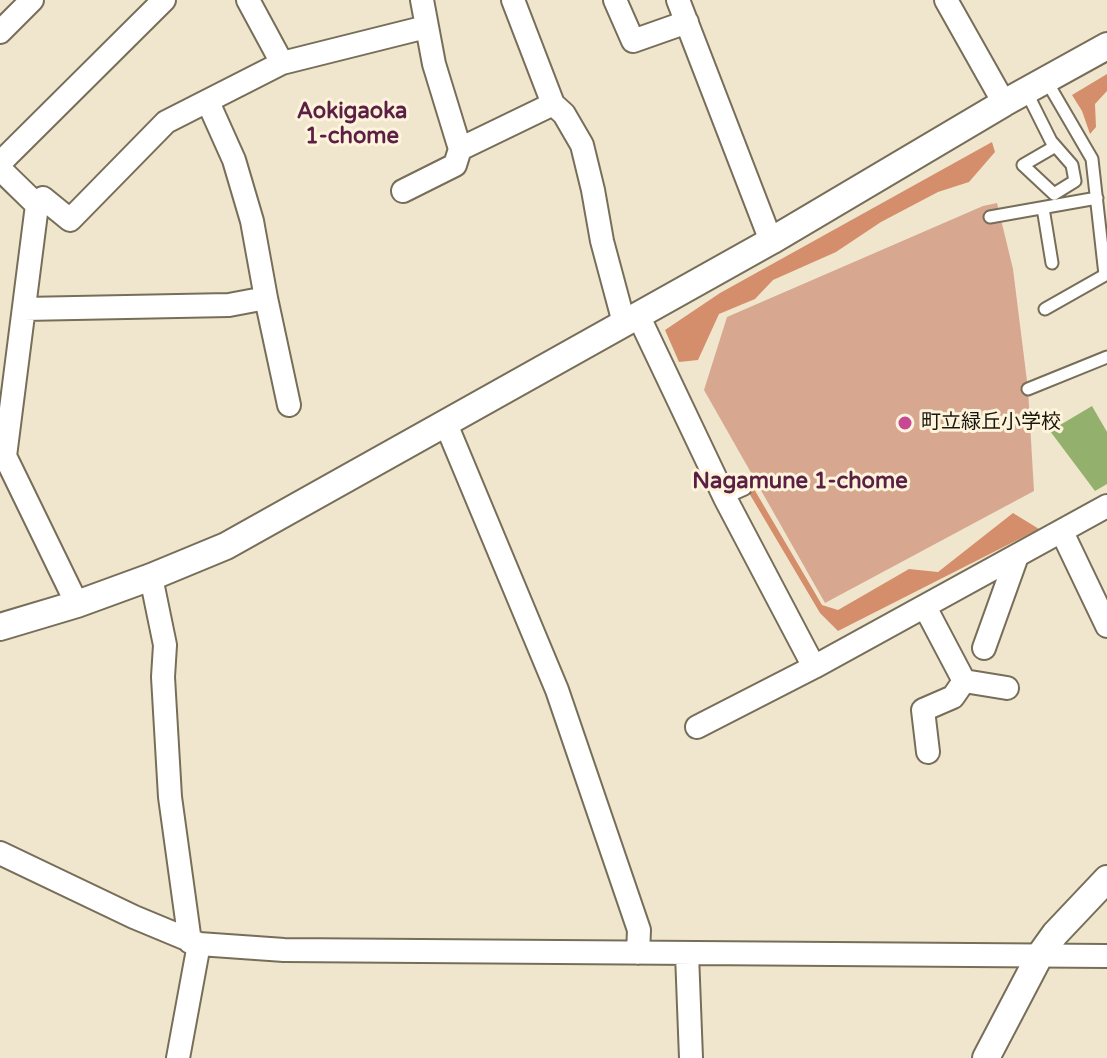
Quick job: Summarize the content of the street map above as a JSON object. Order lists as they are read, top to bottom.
{
  "districts": ["Aokigaoka 1-chome", "Nagamune 1-chome"],
  "places": ["町立緑丘小学校"]
}
